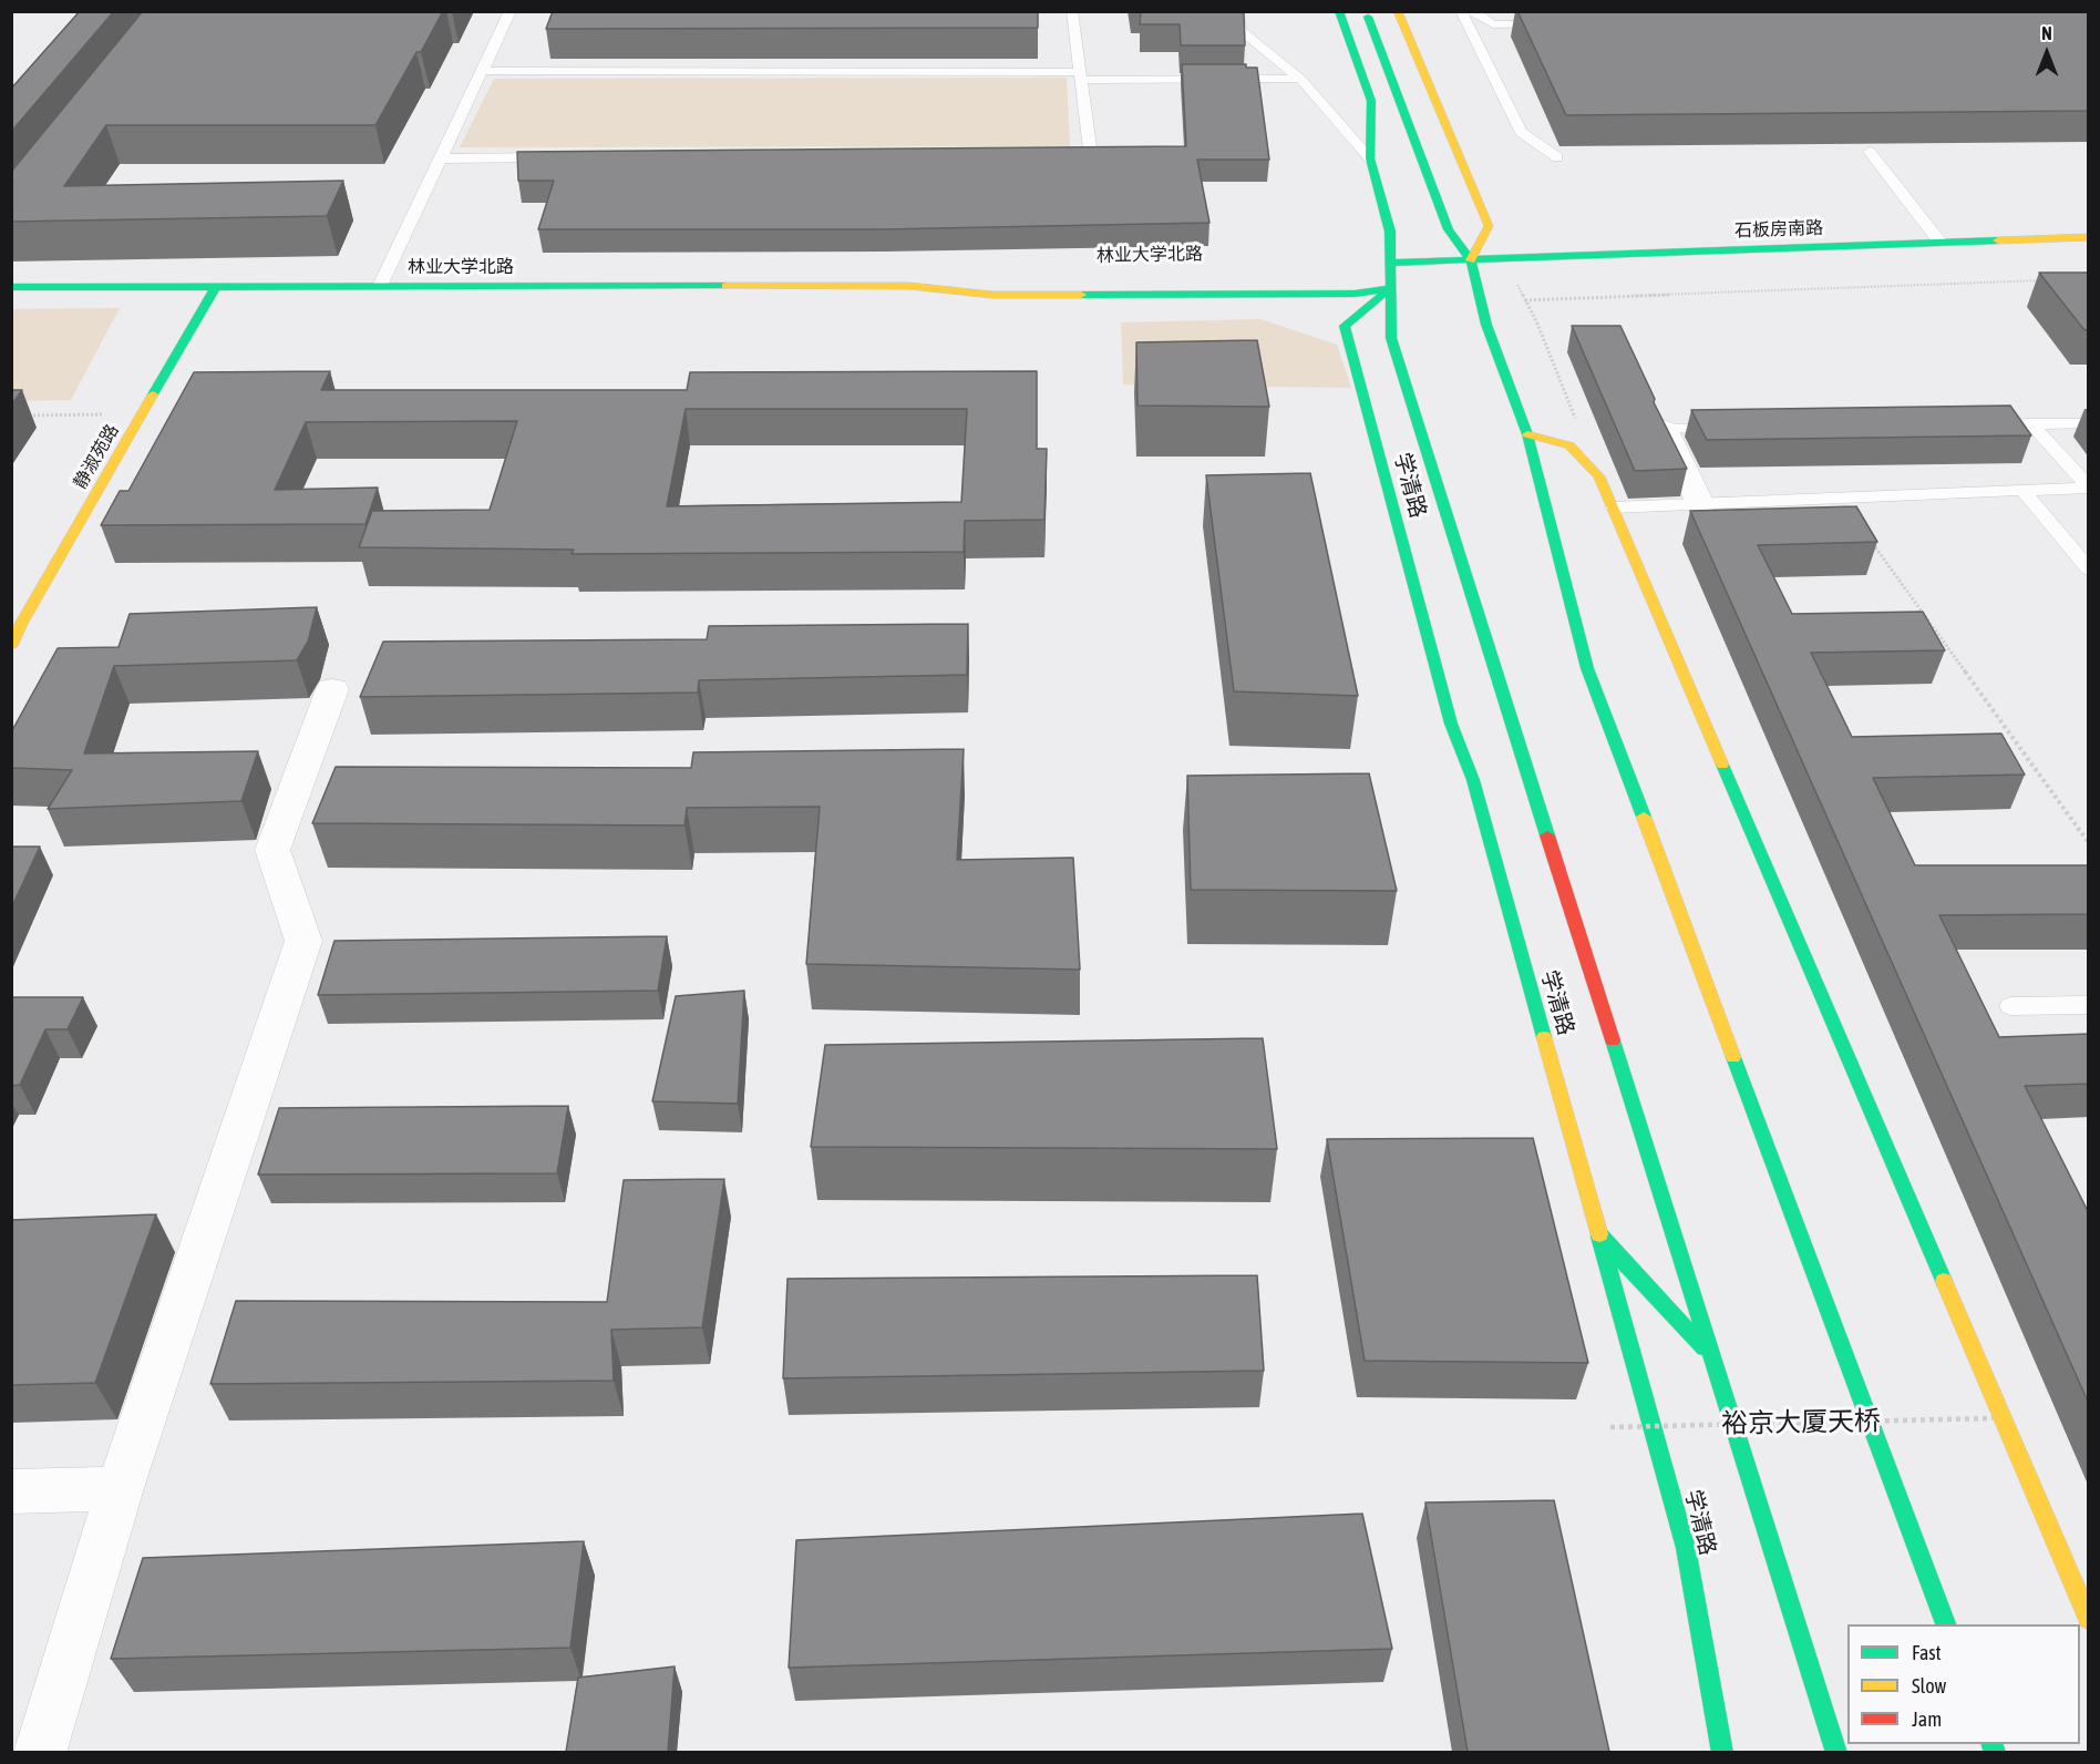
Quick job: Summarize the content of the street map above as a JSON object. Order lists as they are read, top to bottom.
{
  "streets": {
    "main road": [
      "石板房南路",
      "林业大学北路",
      "静淑苑路",
      "学清路"
    ],
    "path": ["裕京大厦天桥"]
  },
  "crossings": [
    ["石板房南路", "学清路"],
    ["林业大学北路", "静淑苑路"],
    ["林业大学北路", "学清路"]
  ],
  "legend": ["Fast", "Slow", "Jam"],
  "north": "top"
}
